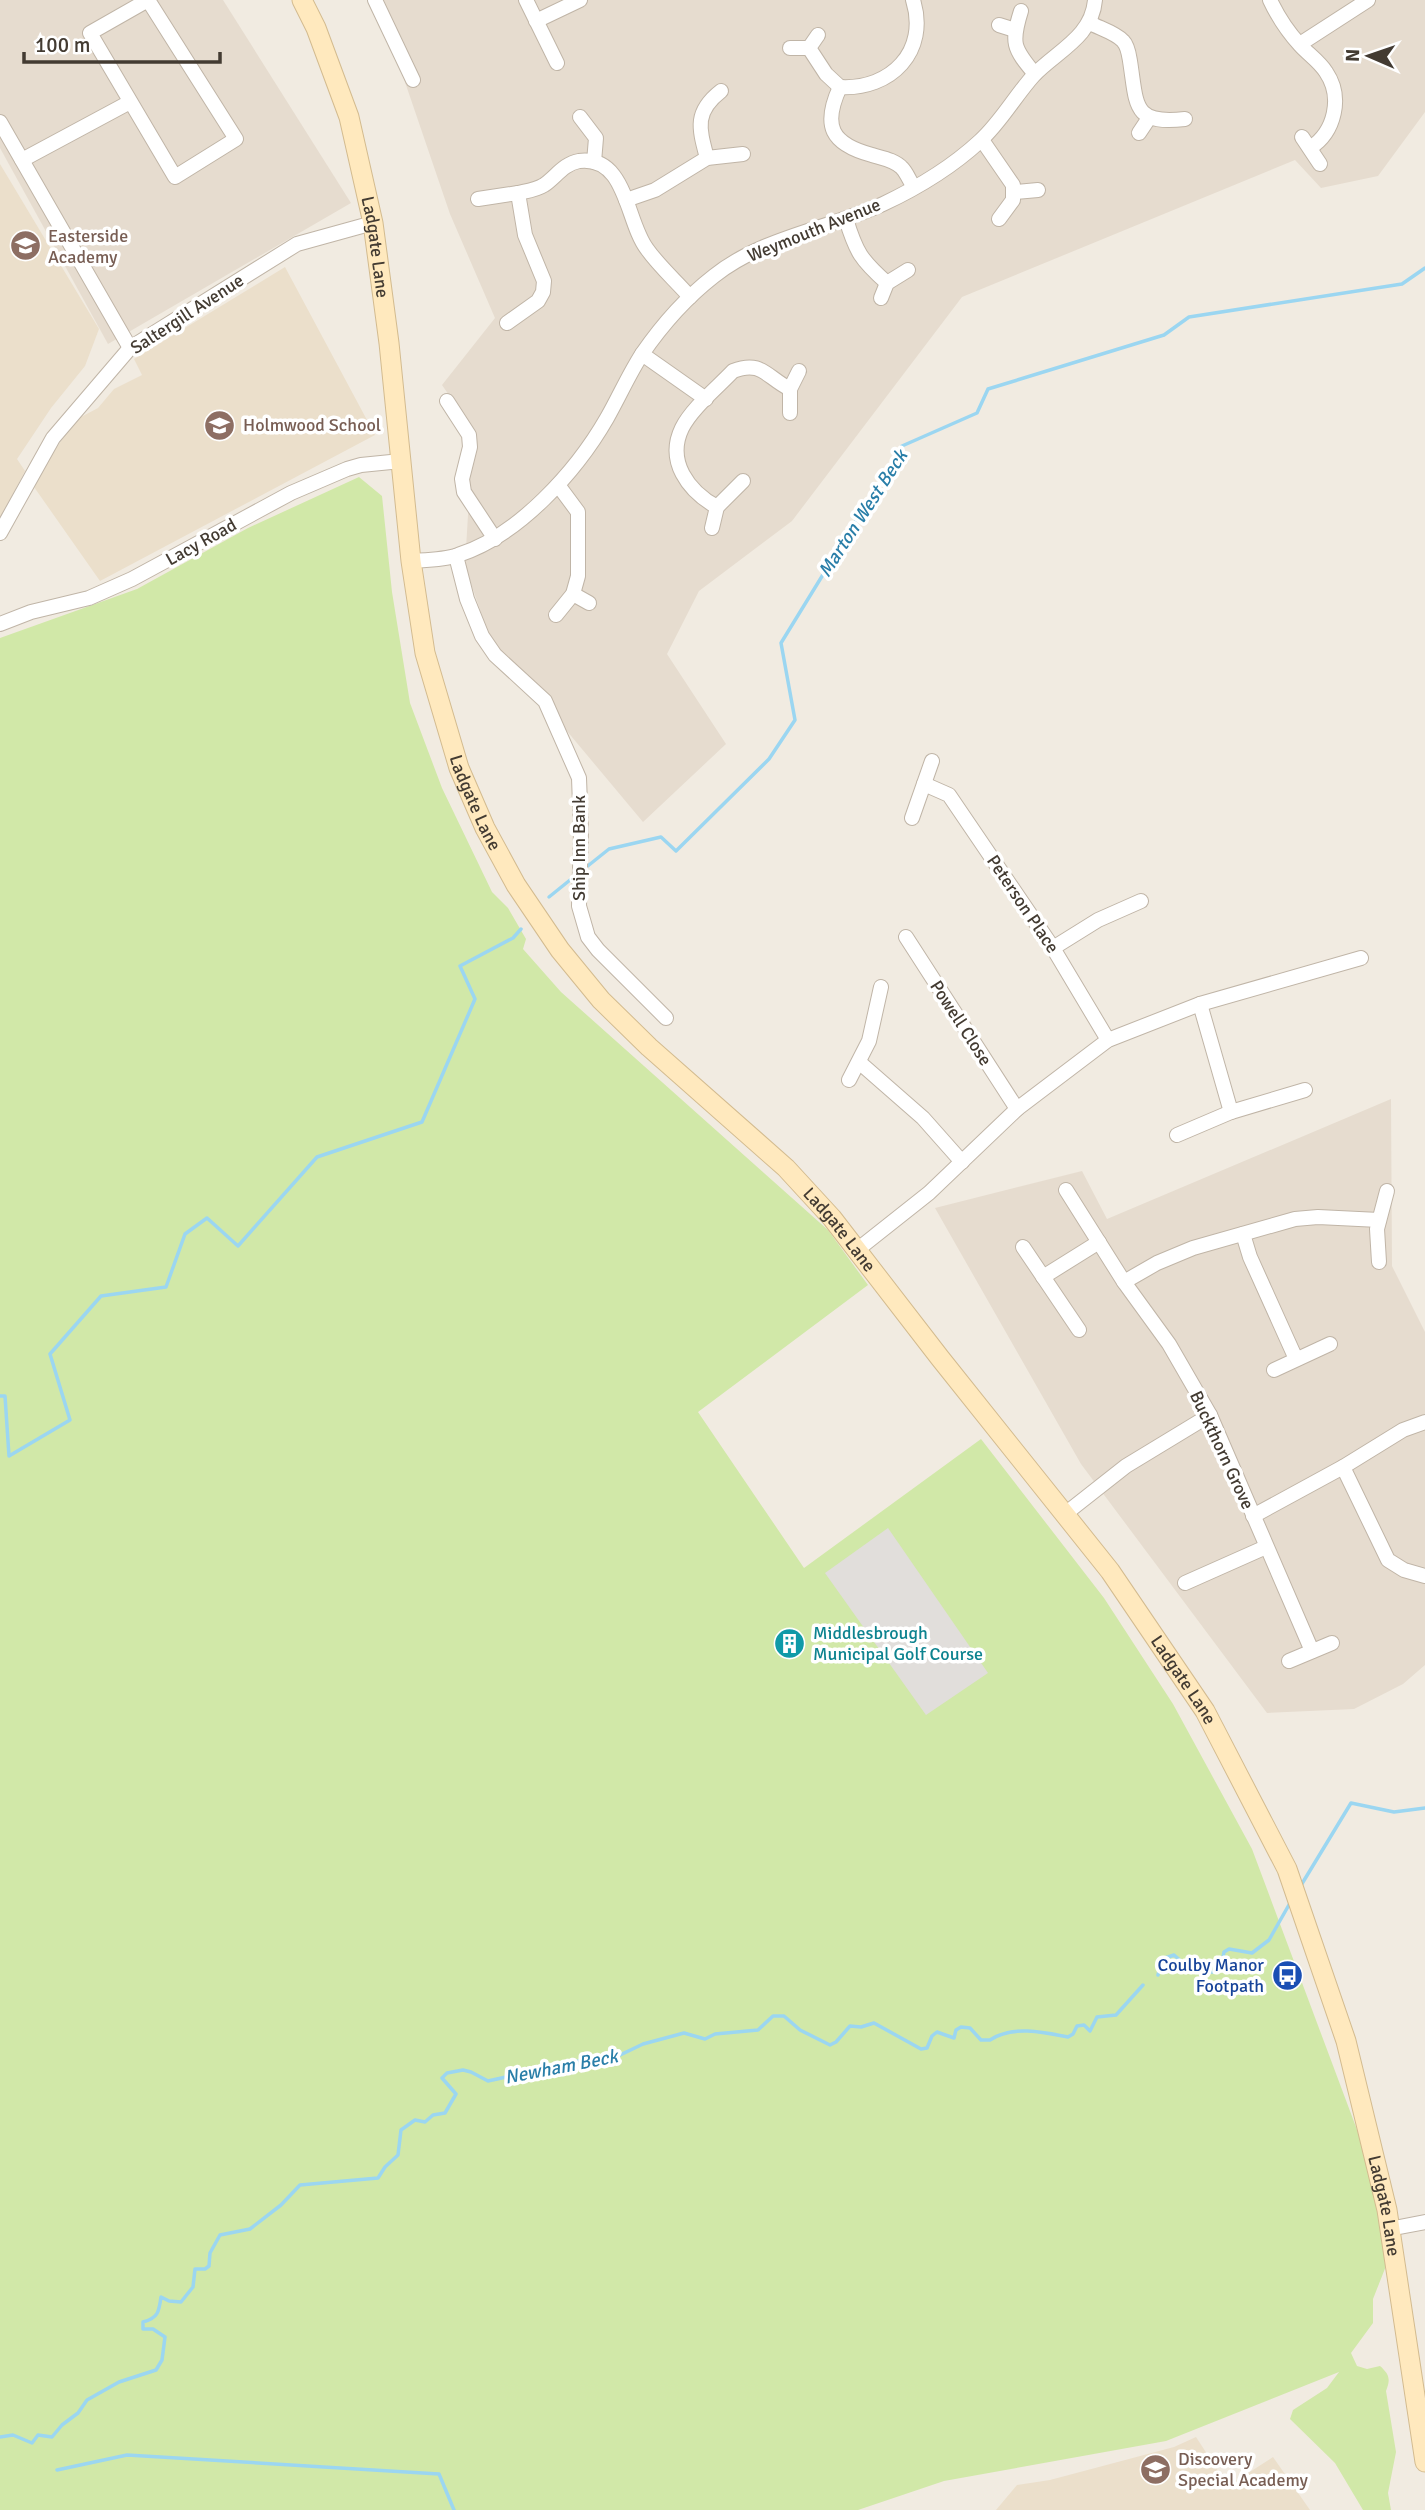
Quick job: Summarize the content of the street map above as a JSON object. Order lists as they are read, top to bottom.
{
  "streets": {
    "main road": ["Ladgate Lane"],
    "street": [
      "Weymouth Avenue",
      "Saltergill Avenue",
      "Lacy Road",
      "Ship Inn Bank",
      "Peterson Place",
      "Powell Close",
      "Buckthorn Grove"
    ]
  },
  "crossings": [
    ["Weymouth Avenue", "Ladgate Lane"],
    ["Weymouth Avenue", "Ship Inn Bank"],
    ["Ladgate Lane", "Saltergill Avenue"],
    ["Ladgate Lane", "Lacy Road"]
  ],
  "water": ["Marton West Beck", "Newham Beck"],
  "places": {
    "school or university": ["Easterside Academy", "Holmwood School", "Discovery Special Academy"],
    "building": ["Middlesbrough Municipal Golf Course"],
    "bus stop": ["Coulby Manor Footpath"]
  },
  "scale_bar": "100 m",
  "north": "left"
}
